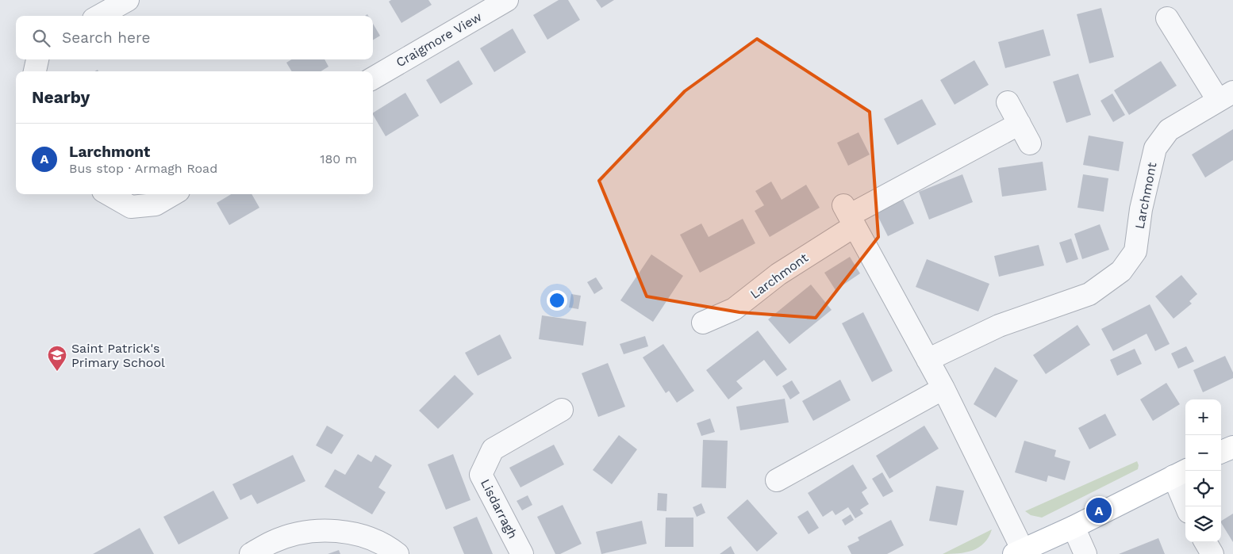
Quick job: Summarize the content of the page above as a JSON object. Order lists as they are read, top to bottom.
{
  "streets": {
    "street": ["Craigmore View", "Larchmont", "Lisdarragh"]
  },
  "places": {
    "school or university": ["Saint Patrick's Primary School"]
  },
  "page": {
    "search": "Search here",
    "heading": "Nearby",
    "list": [
      {
        "mark": "A",
        "name": "Larchmont",
        "note": "Bus stop · Armagh Road",
        "value": "180 m"
      }
    ],
    "map_buttons": ["+", "−"],
    "pins": "A"
  }
}
